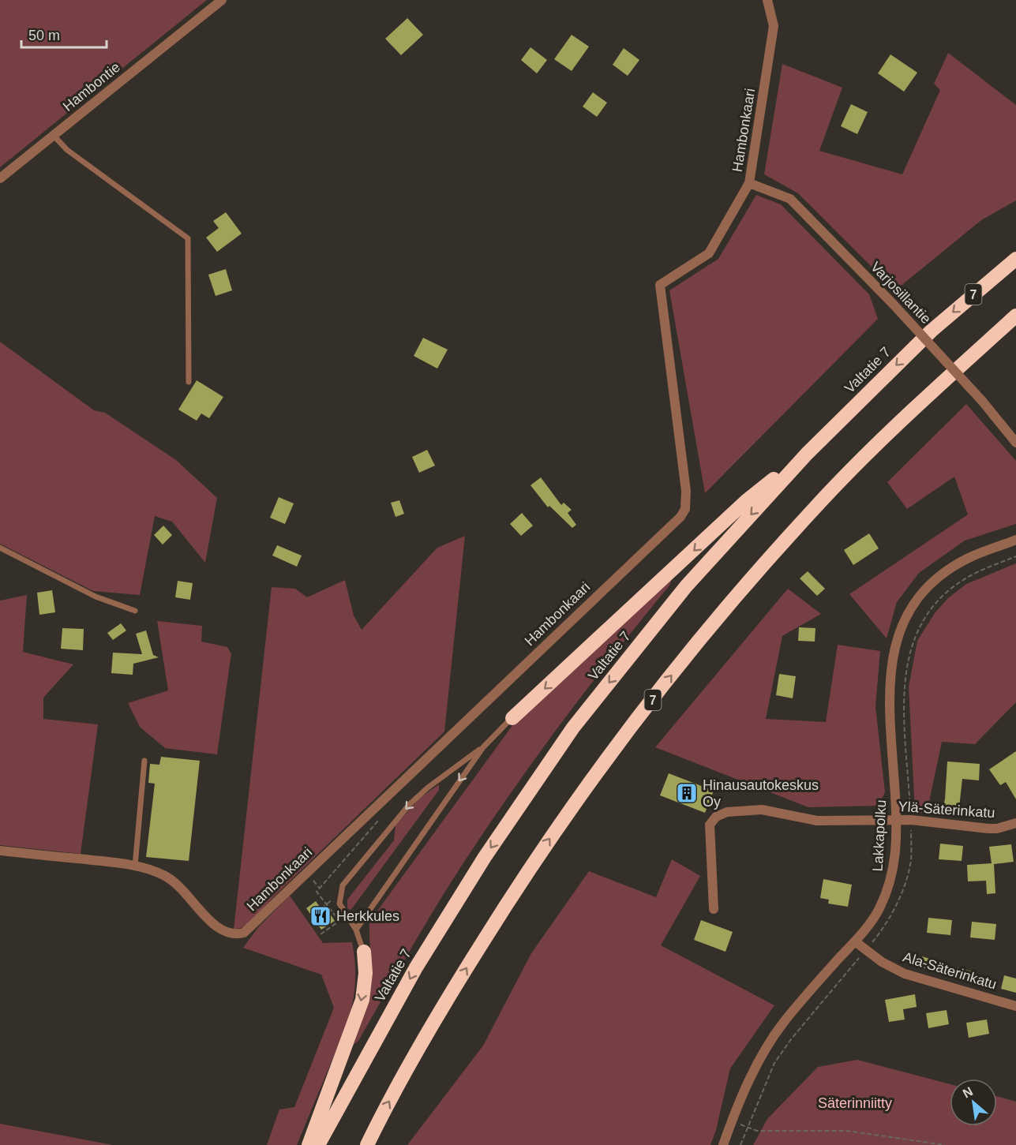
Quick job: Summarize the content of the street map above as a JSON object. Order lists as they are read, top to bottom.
{
  "streets": {
    "highway": ["7", "Valtatie 7"],
    "street": [
      "Hambontie",
      "Hambonkaari",
      "Varjosillantie",
      "Ylä-Säterinkatu",
      "Lakkapolku",
      "Ala-Säterinkatu"
    ]
  },
  "crossings": [
    ["Hambonkaari", "Varjosillantie"],
    ["Ylä-Säterinkatu", "Lakkapolku"],
    ["Lakkapolku", "Ala-Säterinkatu"]
  ],
  "parks": ["Säterinniitty"],
  "places": {
    "building": ["Hinausautokeskus Oy"],
    "restaurant": ["Herkkules"]
  },
  "scale_bar": "50 m",
  "north": "top left"
}
